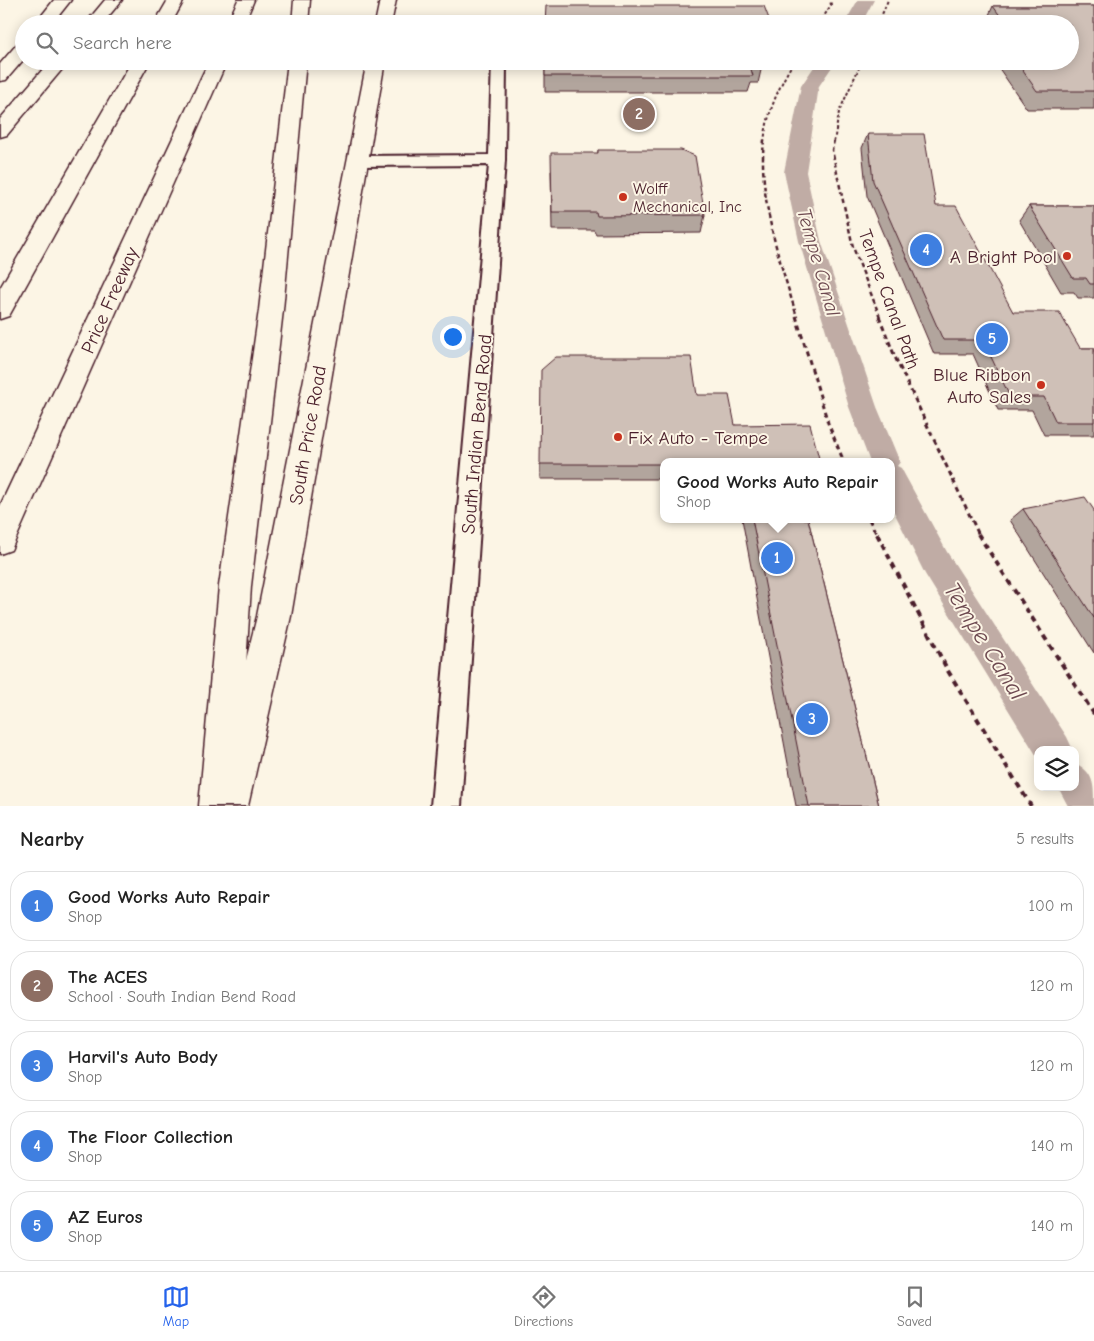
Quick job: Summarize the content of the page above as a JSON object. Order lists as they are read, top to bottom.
{
  "streets": {
    "main road": ["Price Freeway", "South Price Road"],
    "street": ["South Indian Bend Road"],
    "path": ["Tempe Canal Path"]
  },
  "water": ["Tempe Canal"],
  "places": [
    "Wolff Mechanical, Inc",
    "A Bright Pool",
    "Blue Ribbon Auto Sales",
    "Fix Auto - Tempe"
  ],
  "page": {
    "search": "Search here",
    "pins": [
      "2",
      "4",
      "5",
      "1",
      "3"
    ],
    "popup": ["Good Works Auto Repair", "Shop"],
    "heading": ["Nearby", "5 results"],
    "list": [
      {
        "mark": "1",
        "name": "Good Works Auto Repair",
        "note": "Shop",
        "value": "100 m"
      },
      {
        "mark": "2",
        "name": "The ACES",
        "note": "School · South Indian Bend Road",
        "value": "120 m"
      },
      {
        "mark": "3",
        "name": "Harvil's Auto Body",
        "note": "Shop",
        "value": "120 m"
      },
      {
        "mark": "4",
        "name": "The Floor Collection",
        "note": "Shop",
        "value": "140 m"
      },
      {
        "mark": "5",
        "name": "AZ Euros",
        "note": "Shop",
        "value": "140 m"
      }
    ],
    "nav": ["Map", "Directions", "Saved"]
  }
}
